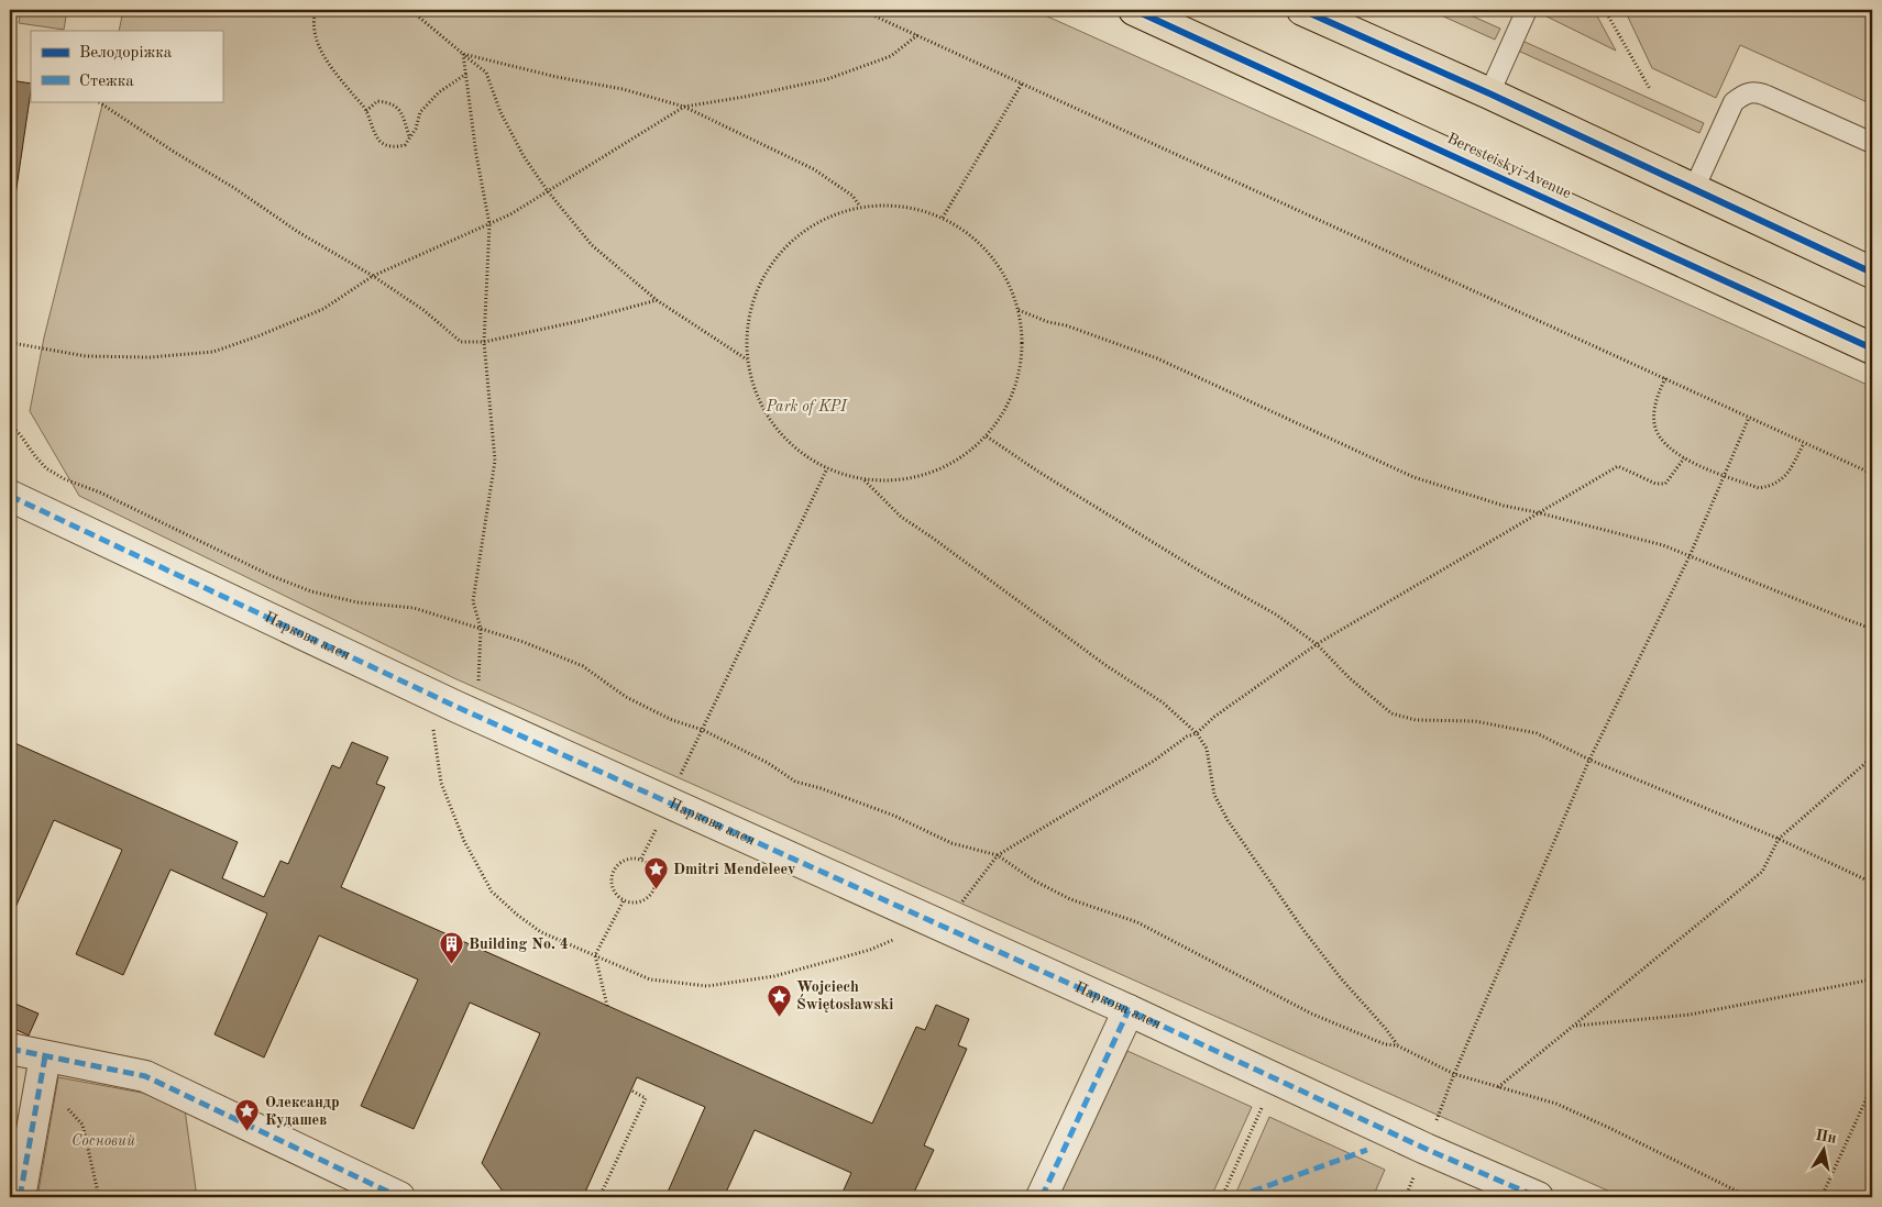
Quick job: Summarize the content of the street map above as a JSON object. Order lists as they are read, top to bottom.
{
  "streets": {
    "main road": ["Beresteiskyi Avenue"],
    "street": ["Паркова алея"]
  },
  "parks": ["Park of KPI", "Сосновий"],
  "places": {
    "place": ["Dmitri Mendeleev", "Wojciech Świętosławski", "Олександр Кудашев"],
    "building": ["Building No. 4"]
  },
  "legend": ["Велодоріжка", "Стежка"],
  "north": "top"
}
